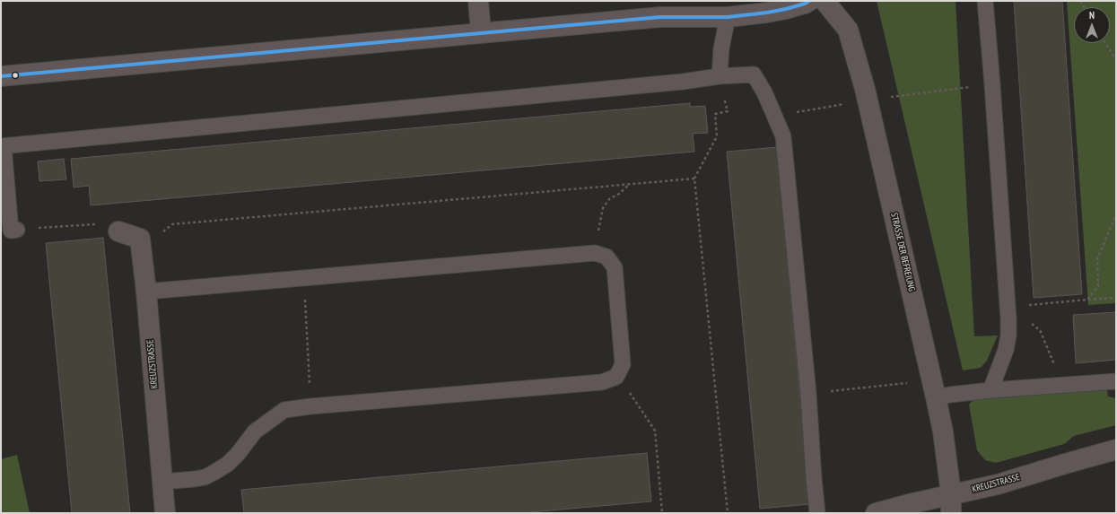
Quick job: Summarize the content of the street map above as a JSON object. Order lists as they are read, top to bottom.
{
  "streets": {
    "street": ["STRASSE DER BEFREIUNG", "KREUZSTRASSE"]
  },
  "crossings": [
    ["STRASSE DER BEFREIUNG", "KREUZSTRASSE"]
  ],
  "north": "top"
}
